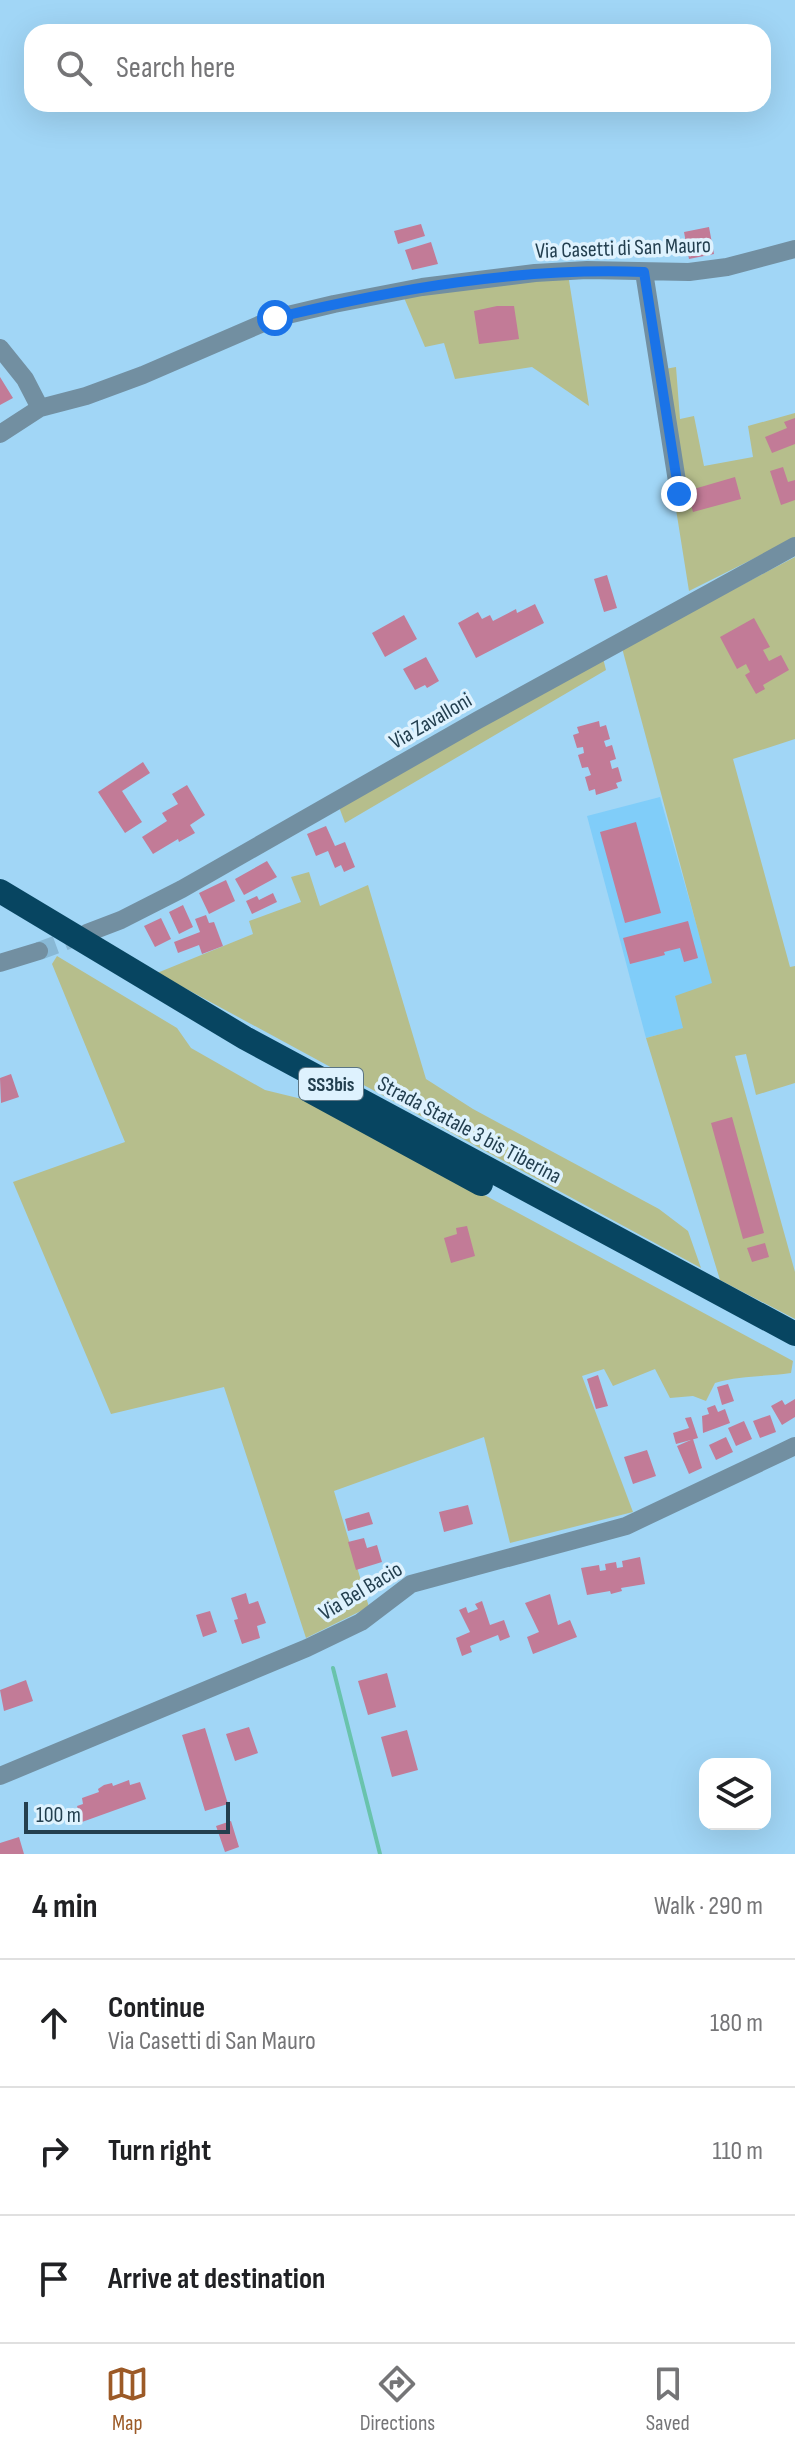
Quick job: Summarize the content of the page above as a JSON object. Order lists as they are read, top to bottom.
{
  "streets": {
    "highway": ["SS3bis", "Strada Statale 3 bis Tiberina"],
    "street": ["Via Casetti di San Mauro", "Via Zavalloni", "Via Bel Bacio"]
  },
  "scale_bar": "100 m",
  "page": {
    "search": "Search here",
    "scale": "100 m",
    "heading": ["4 min", "Walk · 290 m"],
    "list": [
      ["Continue", "Via Casetti di San Mauro", "180 m"],
      ["Turn right", "110 m"],
      "Arrive at destination"
    ],
    "nav": ["Map", "Directions", "Saved"]
  }
}
